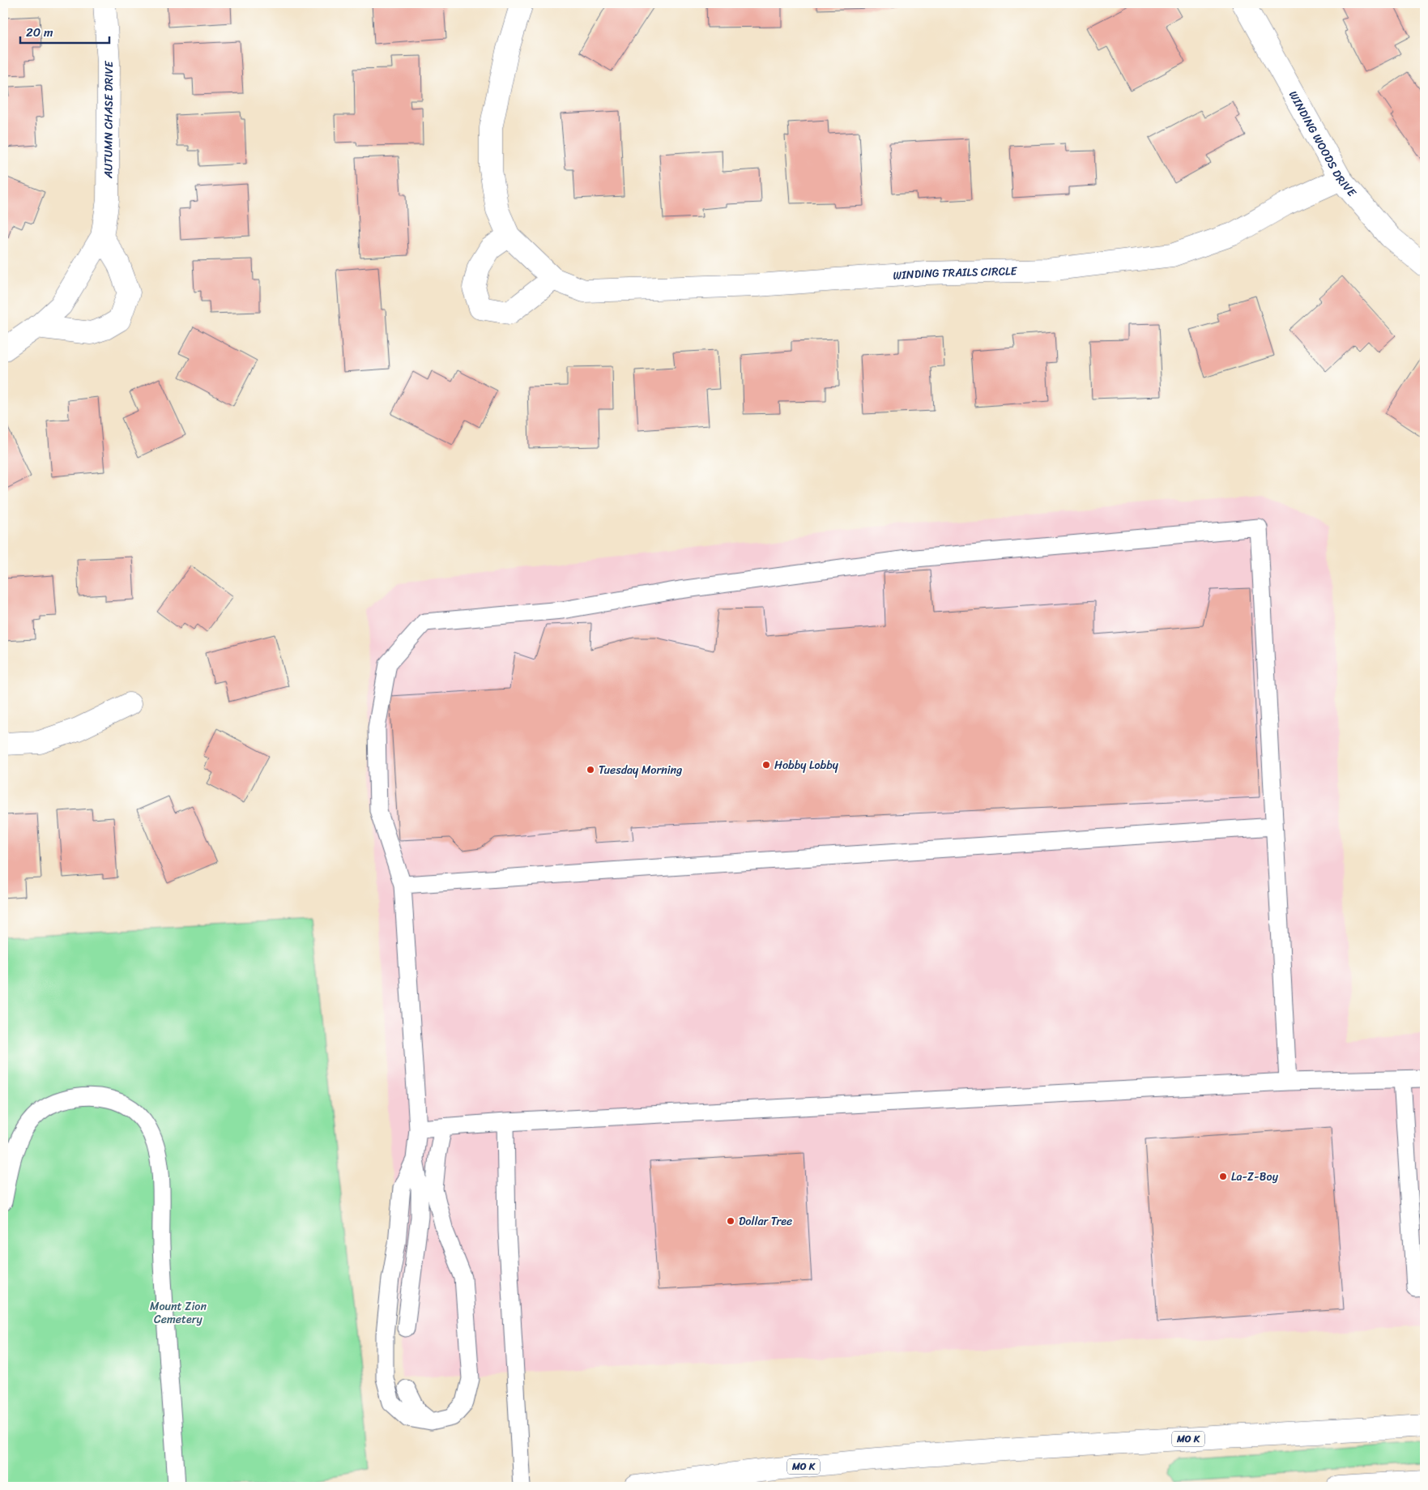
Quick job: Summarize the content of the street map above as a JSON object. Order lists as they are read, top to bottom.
{
  "streets": {
    "street": [
      "AUTUMN CHASE DRIVE",
      "WINDING WOODS DRIVE",
      "WINDING TRAILS CIRCLE",
      "MO K"
    ]
  },
  "crossings": [
    ["WINDING WOODS DRIVE", "WINDING TRAILS CIRCLE"]
  ],
  "parks": ["Mount Zion Cemetery"],
  "places": [
    "Hobby Lobby",
    "Tuesday Morning",
    "La-Z-Boy",
    "Dollar Tree"
  ],
  "scale_bar": "20 m"
}
